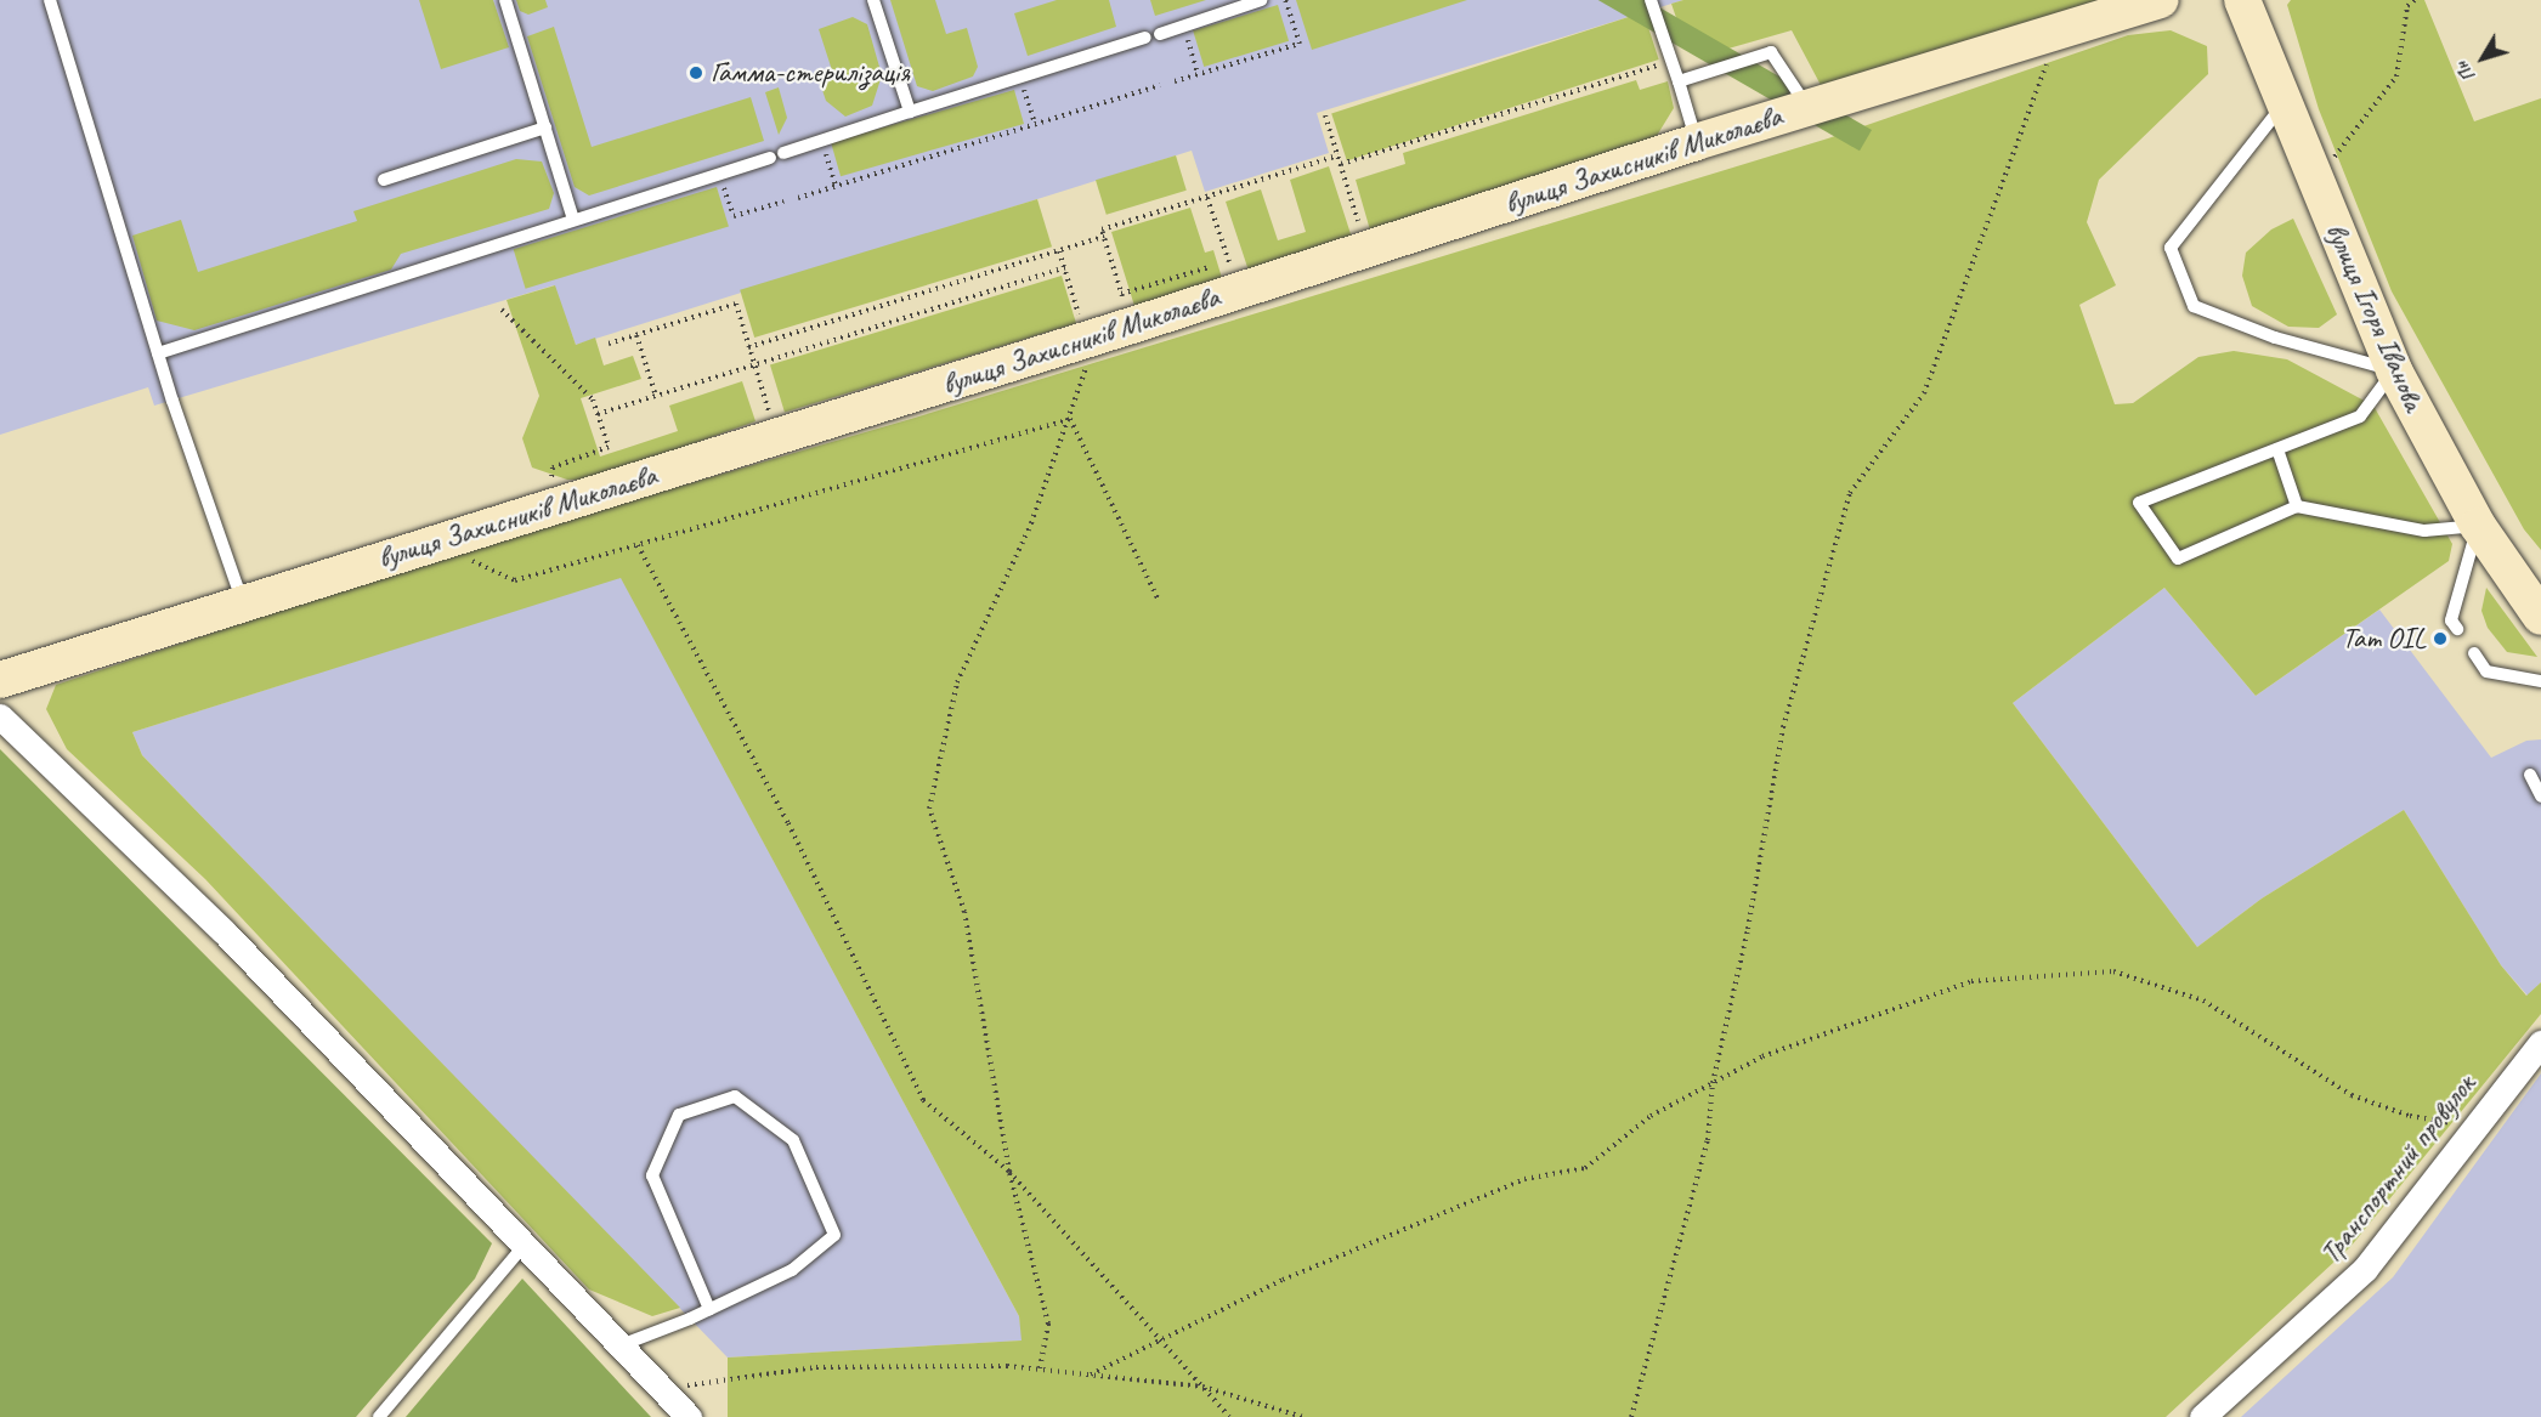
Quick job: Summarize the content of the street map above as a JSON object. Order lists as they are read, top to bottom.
{
  "streets": {
    "street": ["вулиця Захисників Миколаєва", "вулиця Ігоря Іванова", "Транспортний провулок"]
  },
  "places": ["Гамма-стерилізація", "Тат OIL"],
  "north": "bottom left"
}
